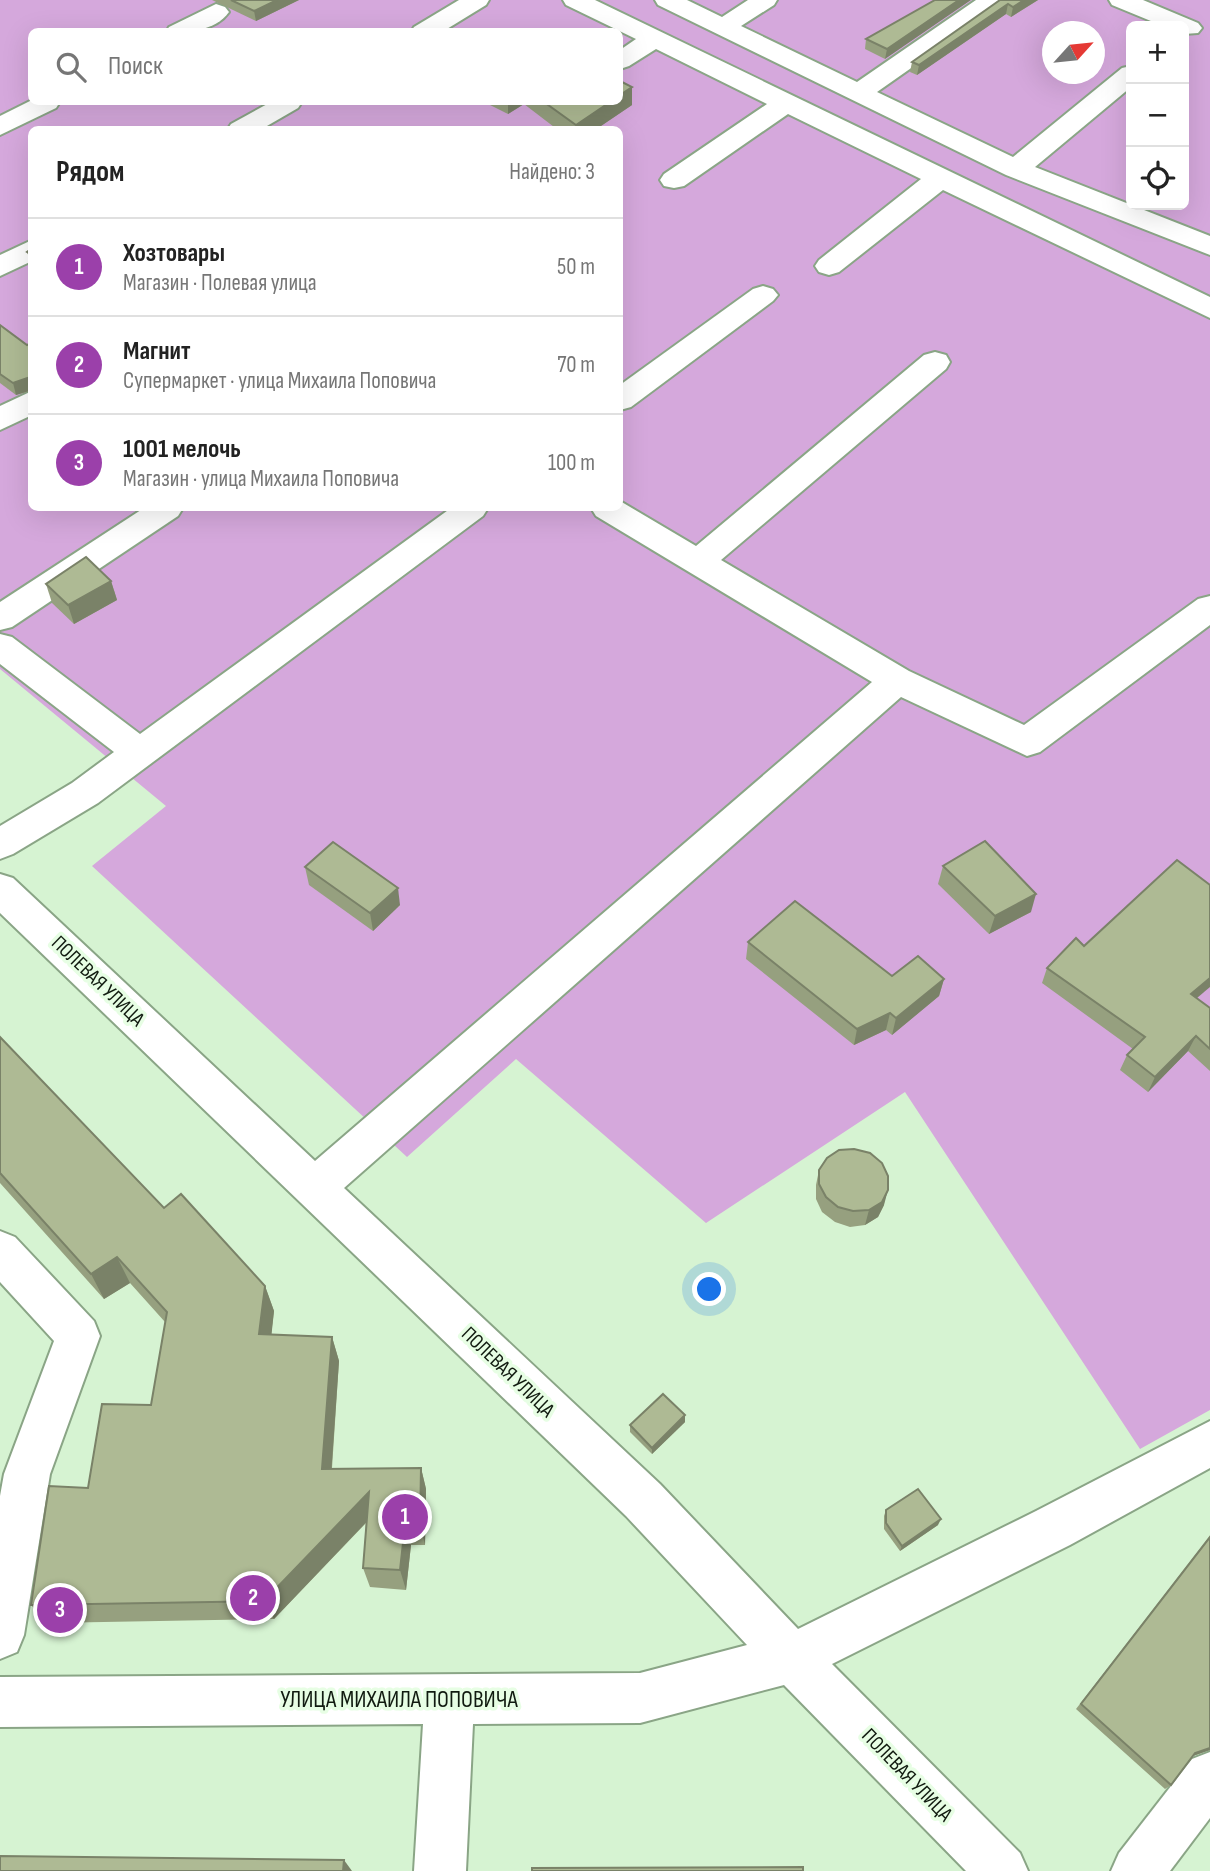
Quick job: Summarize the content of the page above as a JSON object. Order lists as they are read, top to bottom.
{
  "streets": {
    "street": ["ПОЛЕВАЯ УЛИЦА", "УЛИЦА МИХАИЛА ПОПОВИЧА"]
  },
  "crossings": [
    ["ПОЛЕВАЯ УЛИЦА", "УЛИЦА МИХАИЛА ПОПОВИЧА"]
  ],
  "north": "top right",
  "page": {
    "map_buttons": ["+", "−"],
    "search": "Поиск",
    "heading": ["Рядом", "Найдено: 3"],
    "list": [
      {
        "mark": "1",
        "name": "Хозтовары",
        "note": "Магазин · Полевая улица",
        "value": "50 m"
      },
      {
        "mark": "2",
        "name": "Магнит",
        "note": "Супермаркет · улица Михаила Поповича",
        "value": "70 m"
      },
      {
        "mark": "3",
        "name": "1001 мелочь",
        "note": "Магазин · улица Михаила Поповича",
        "value": "100 m"
      }
    ],
    "pins": ["1", "2", "3"]
  }
}
